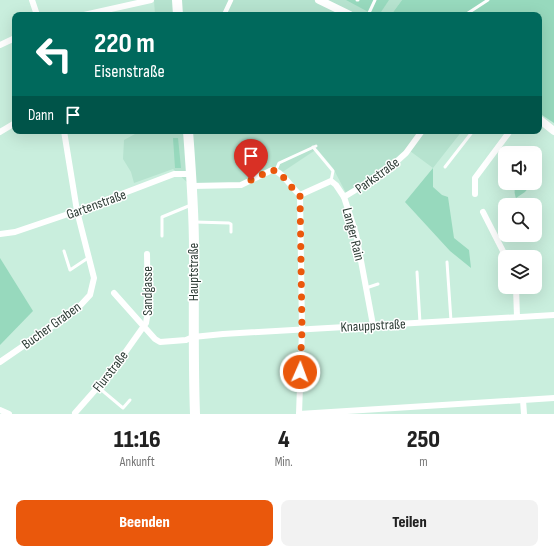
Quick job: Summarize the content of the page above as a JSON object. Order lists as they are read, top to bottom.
{
  "streets": {
    "main road": ["Hauptstraße"],
    "street": [
      "Parkstraße",
      "Gartenstraße",
      "Langer Rain",
      "Sandgasse",
      "Bucher Graben",
      "Knauppstraße",
      "Flurstraße"
    ]
  },
  "crossings": [
    ["Parkstraße", "Langer Rain"],
    ["Gartenstraße", "Hauptstraße"],
    ["Gartenstraße", "Bucher Graben"],
    ["Langer Rain", "Knauppstraße"],
    ["Hauptstraße", "Knauppstraße"],
    ["Sandgasse", "Knauppstraße"],
    ["Sandgasse", "Flurstraße"],
    ["Knauppstraße", "Flurstraße"]
  ],
  "page": {
    "turn": ["220 m", "Eisenstraße"],
    "then": "Dann",
    "eta": [
      "11:16",
      "Ankunft",
      "4",
      "Min.",
      "250",
      "m"
    ],
    "buttons": ["Beenden", "Teilen"]
  }
}
